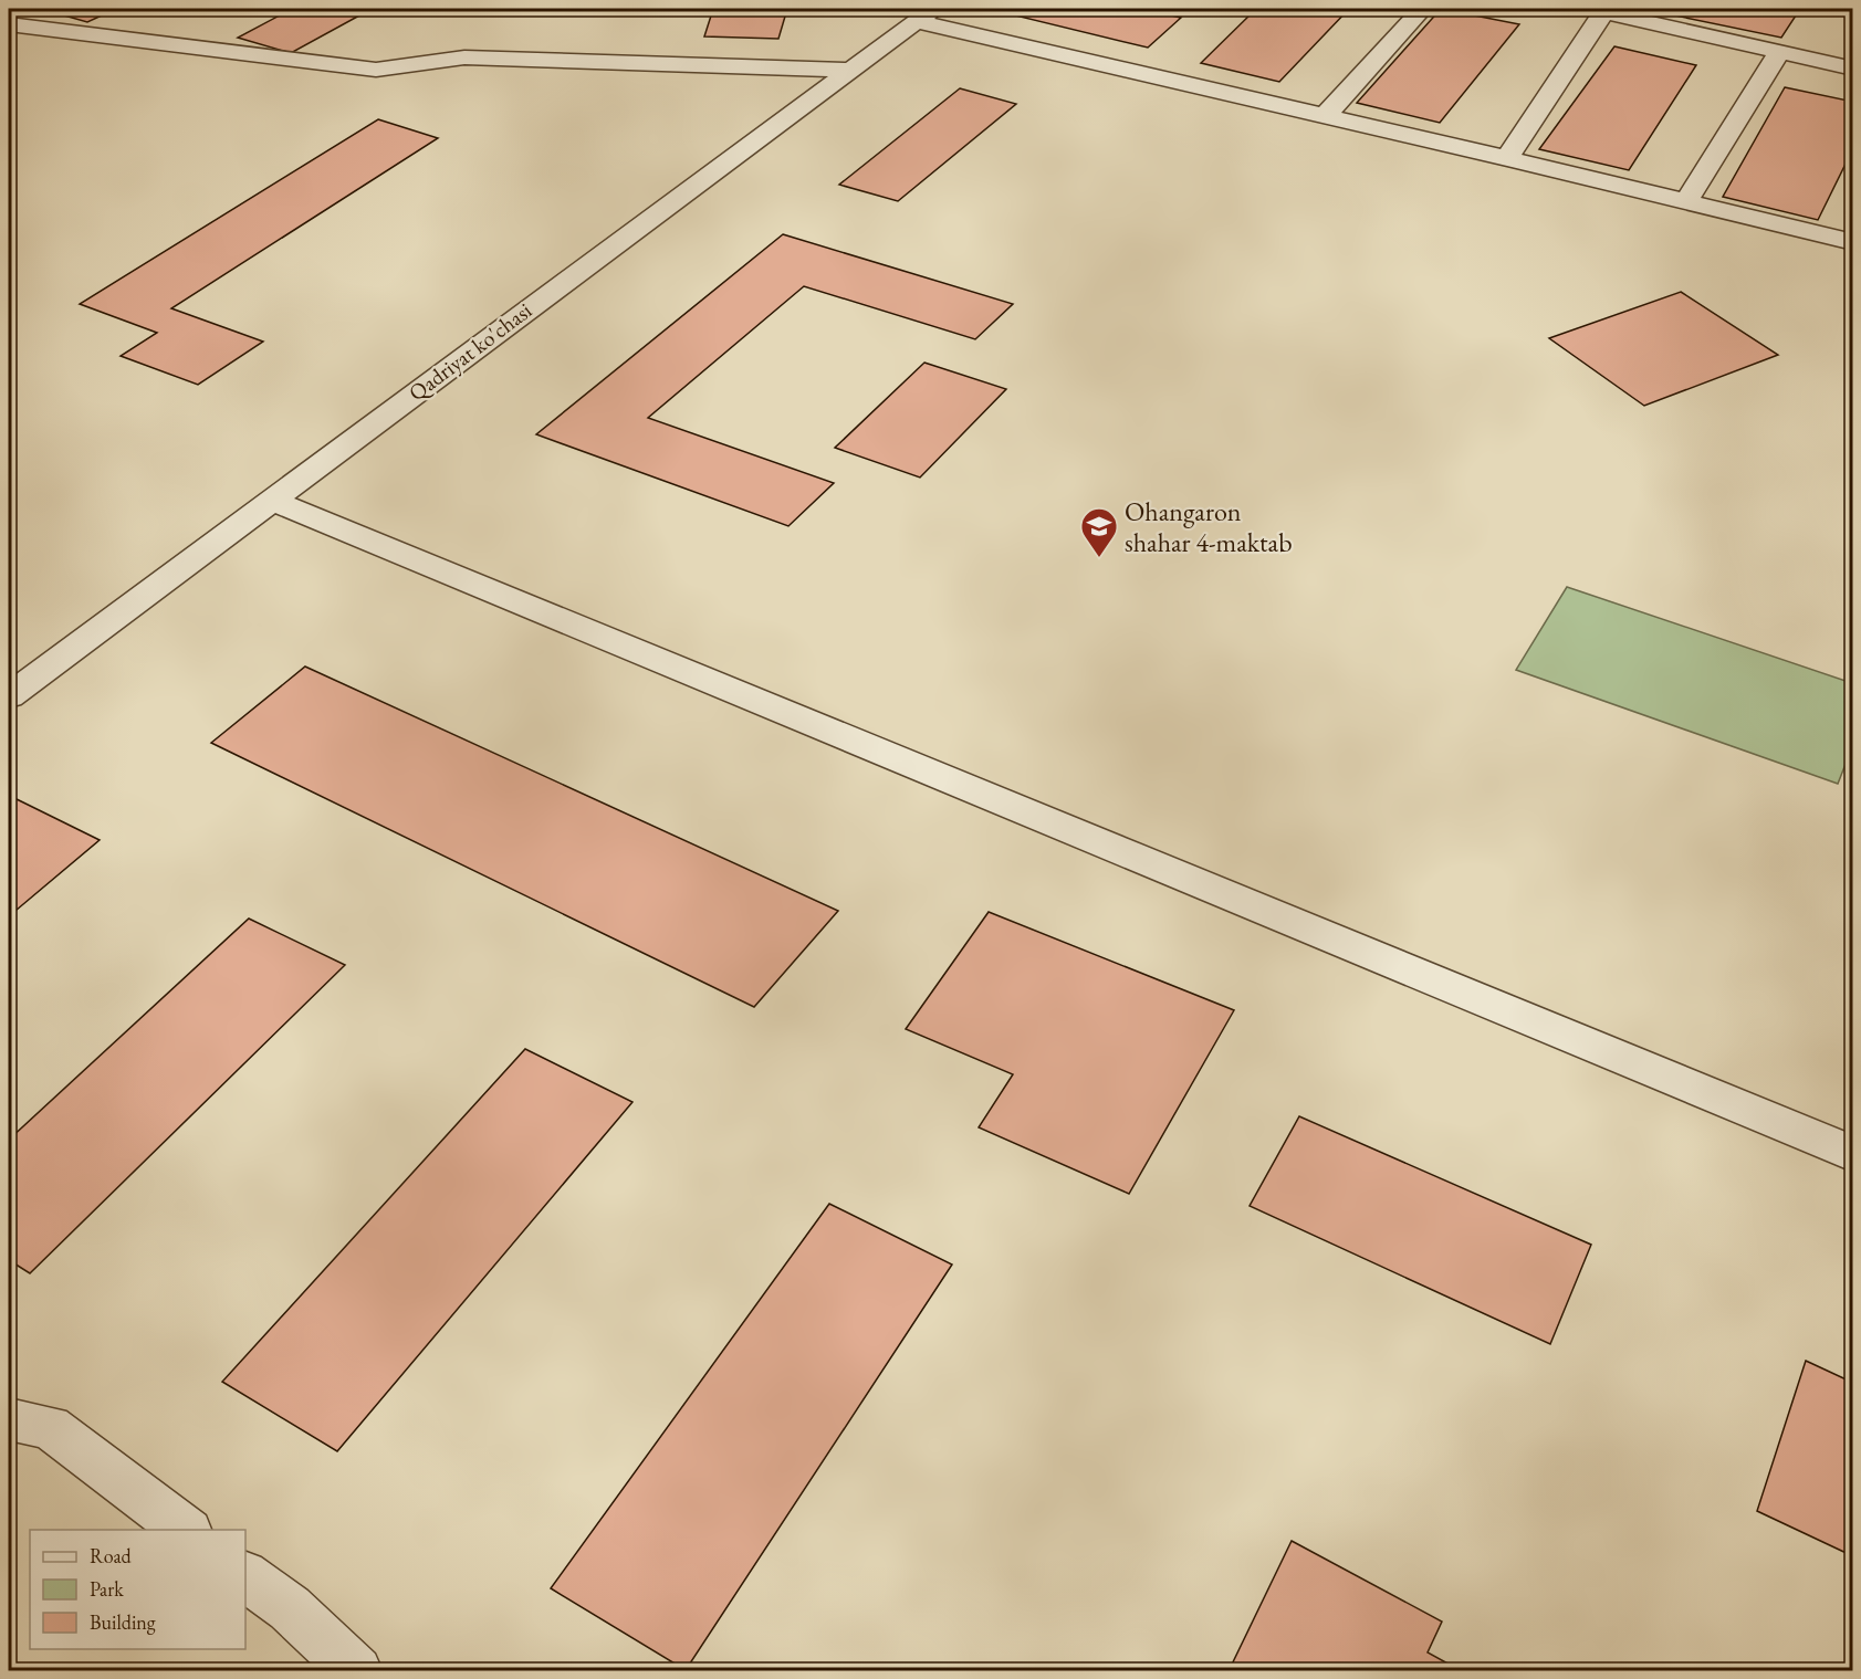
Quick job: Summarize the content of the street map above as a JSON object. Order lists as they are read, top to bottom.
{
  "streets": {
    "street": ["Qadriyat ko'chasi"]
  },
  "places": {
    "school or university": ["Ohangaron shahar 4-maktab"]
  },
  "legend": ["Road", "Park", "Building"]
}
